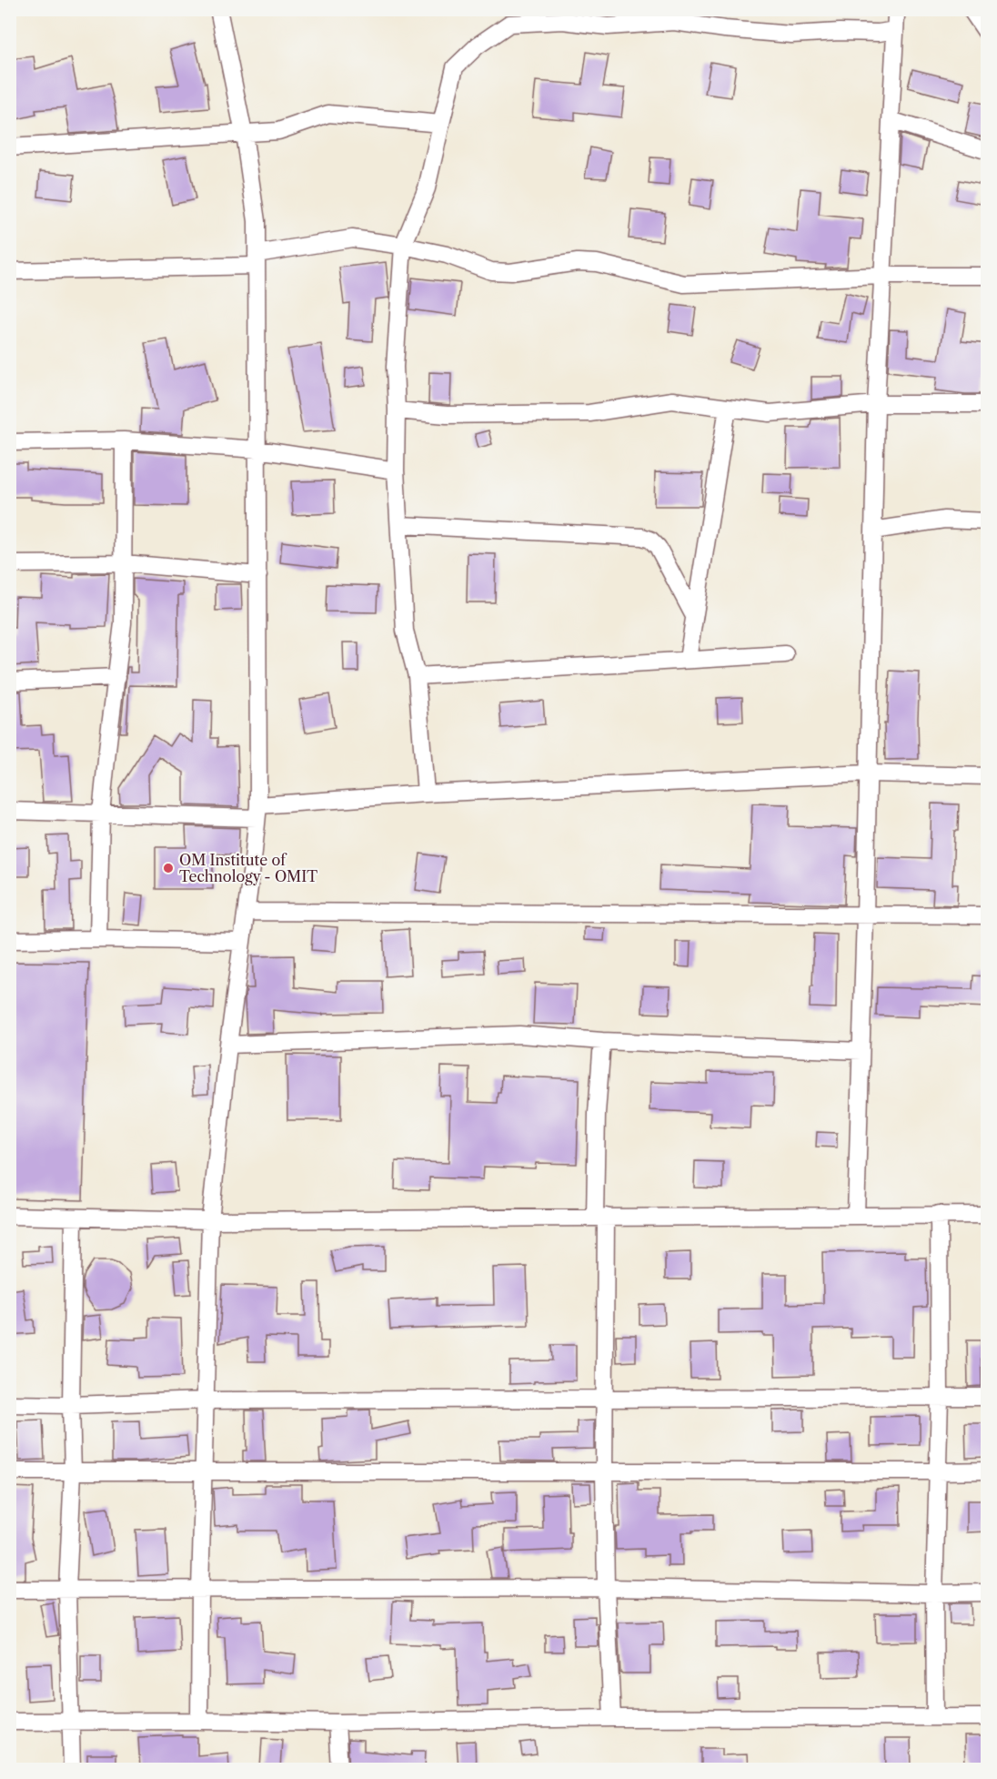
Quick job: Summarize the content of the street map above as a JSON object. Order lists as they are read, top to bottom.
{
  "places": ["OM Institute of Technology - OMIT"]
}
